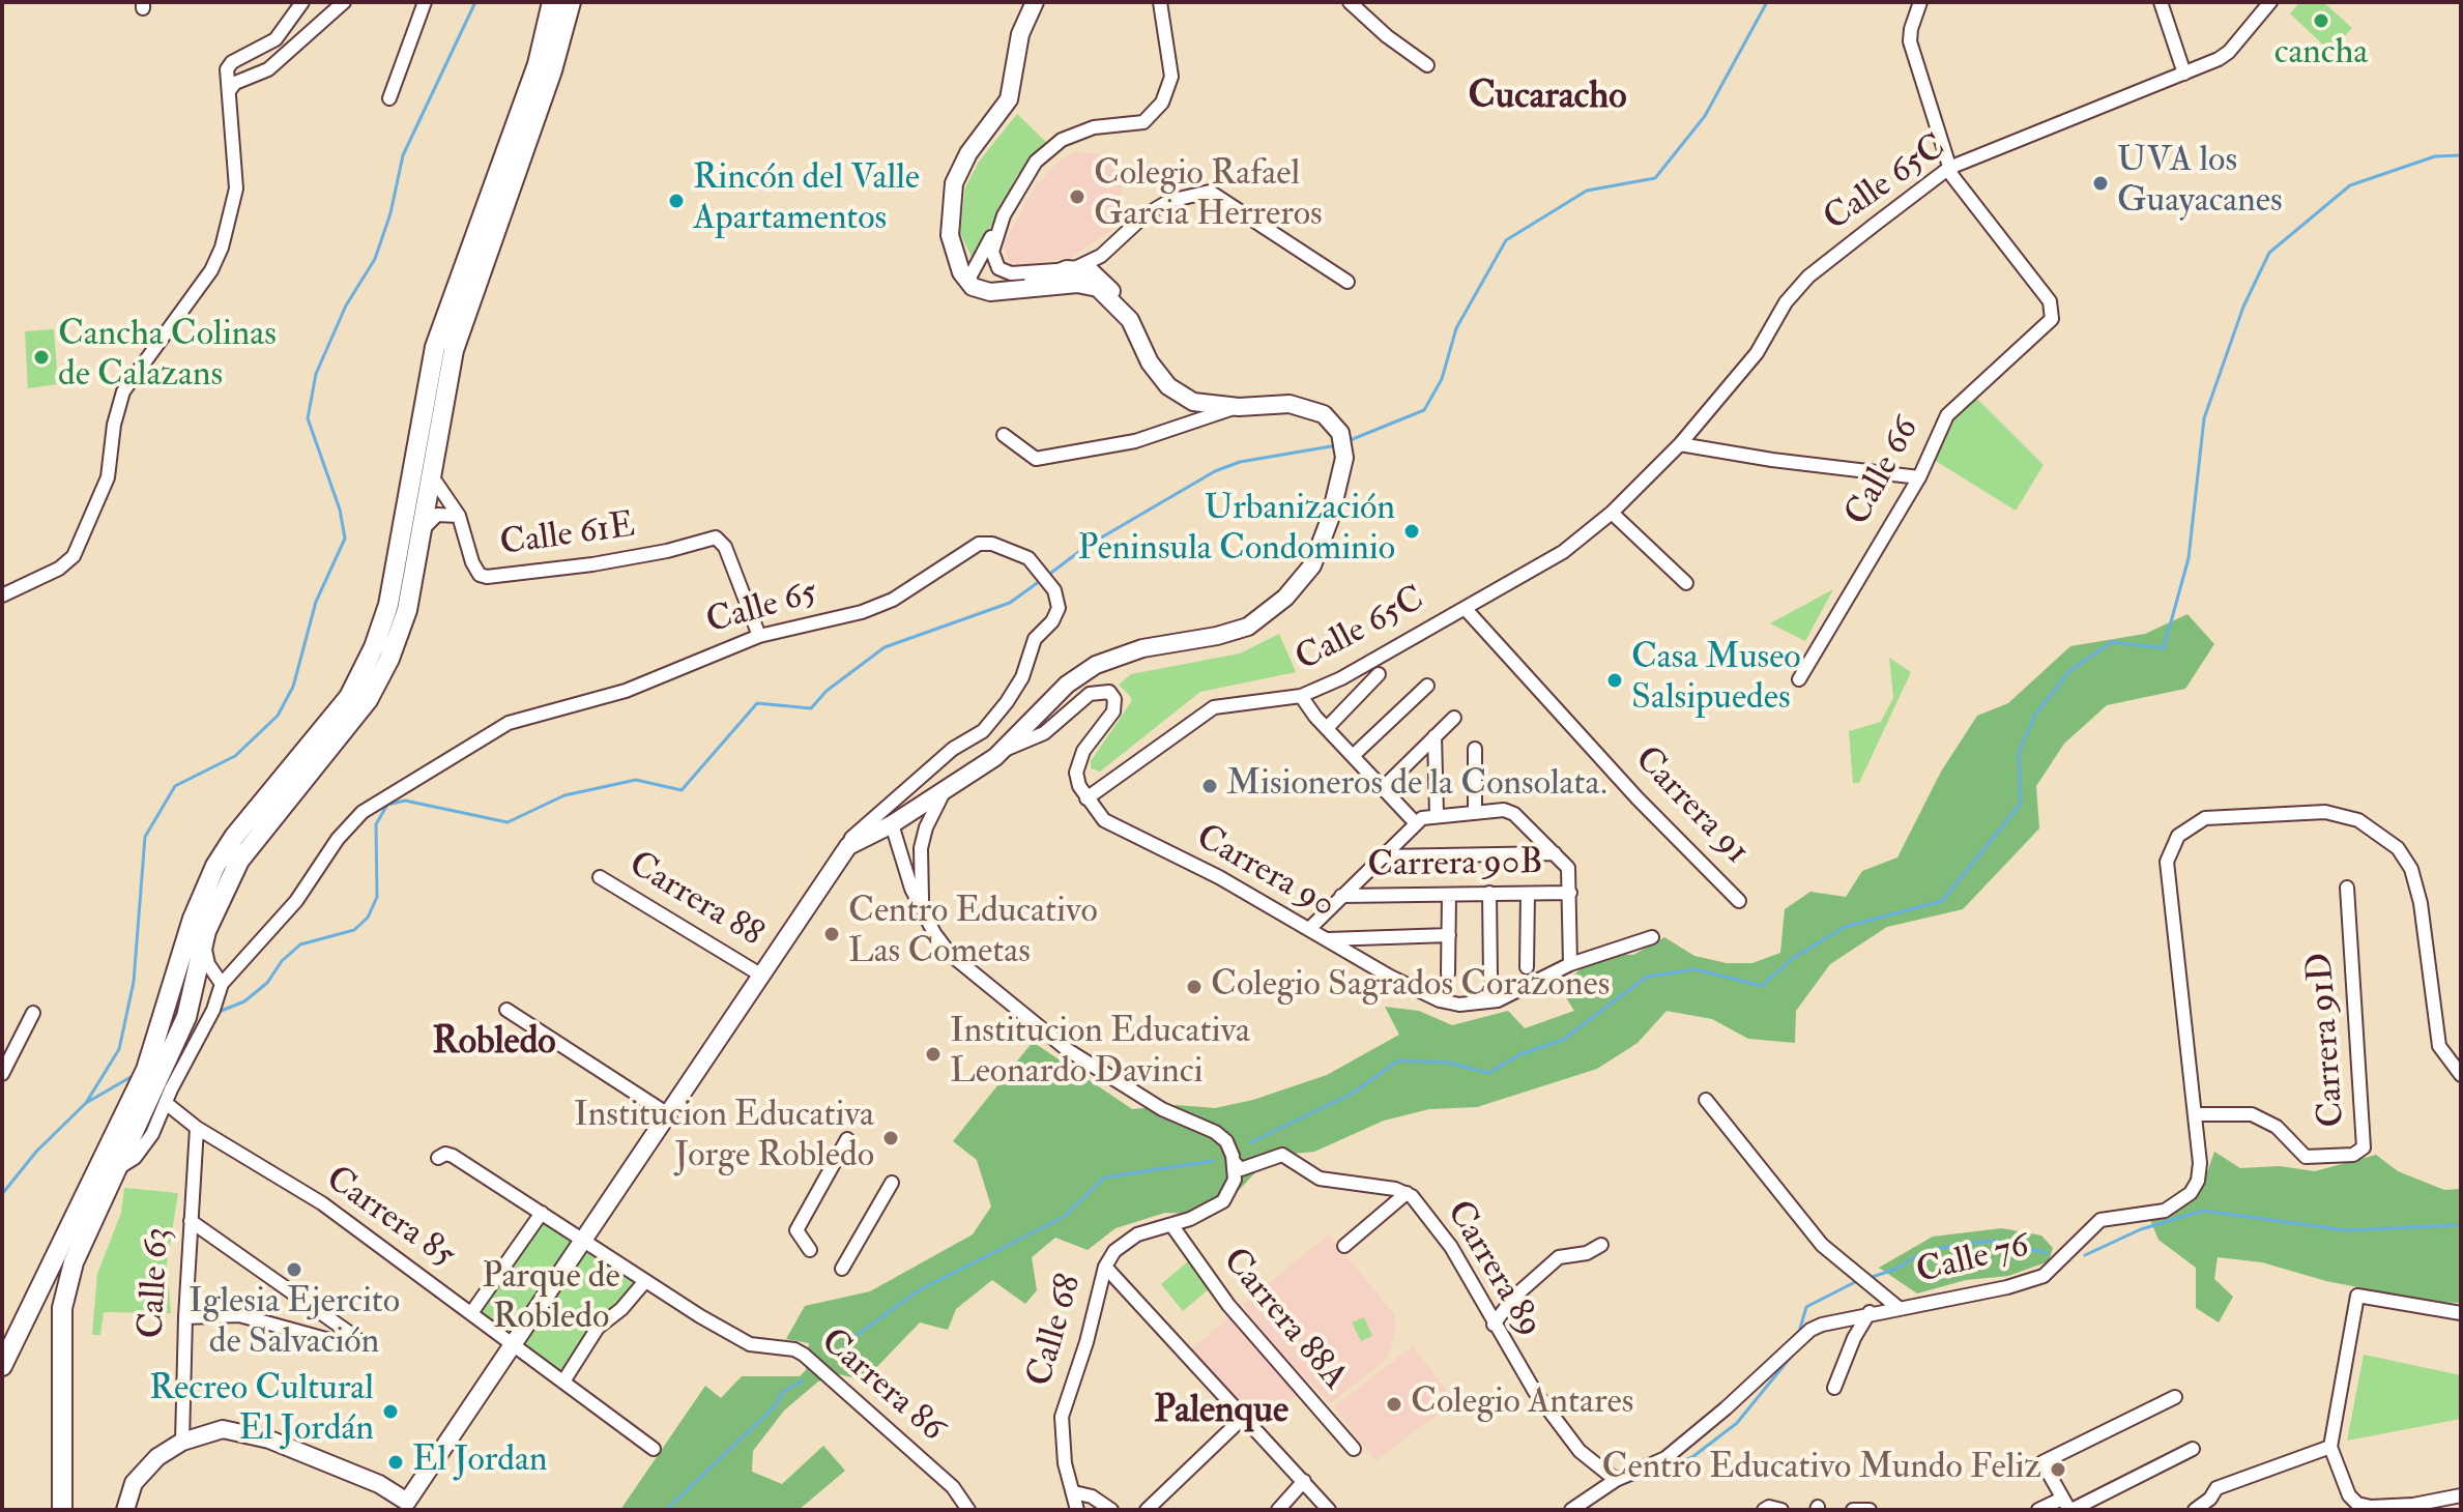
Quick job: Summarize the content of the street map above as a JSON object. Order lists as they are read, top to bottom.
{
  "streets": {
    "main road": ["Calle 65"],
    "street": [
      "Calle 65C",
      "Calle 66",
      "Calle 61E",
      "Carrera 91",
      "Carrera 90B",
      "Carrera 90",
      "Carrera 88",
      "Carrera 91D",
      "Carrera 85",
      "Calle 76",
      "Carrera 89",
      "Calle 63",
      "Carrera 88A",
      "Calle 68",
      "Carrera 86"
    ]
  },
  "crossings": [
    ["Calle 65C", "Calle 66"],
    ["Calle 65C", "Carrera 91"],
    ["Calle 65C", "Carrera 90"],
    ["Calle 61E", "Calle 65"],
    ["Calle 65", "Carrera 88"],
    ["Calle 65", "Carrera 85"],
    ["Calle 65", "Carrera 86"],
    ["Carrera 91D", "Calle 76"],
    ["Carrera 85", "Calle 63"],
    ["Calle 76", "Carrera 89"],
    ["Carrera 89", "Calle 68"],
    ["Carrera 88A", "Calle 68"]
  ],
  "districts": ["Cucaracho", "Robledo", "Palenque"],
  "parks": ["Parque de Robledo"],
  "places": [
    "cancha",
    "UVA los Guayacanes",
    "Colegio Rafael Garcia Herreros",
    "Rincón del Valle Apartamentos",
    "Cancha Colinas de Calazans",
    "Urbanización Peninsula Condominio",
    "Casa Museo Salsipuedes",
    "Misioneros de la Consolata.",
    "Centro Educativo Las Cometas",
    "Colegio Sagrados Corazones",
    "Institucion Educativa Leonardo Davinci",
    "Institucion Educativa Jorge Robledo",
    "Iglesia Ejercito de Salvación",
    "Colegio Antares",
    "Recreo Cultural El Jordán",
    "El Jordan",
    "Centro Educativo Mundo Feliz"
  ]
}
